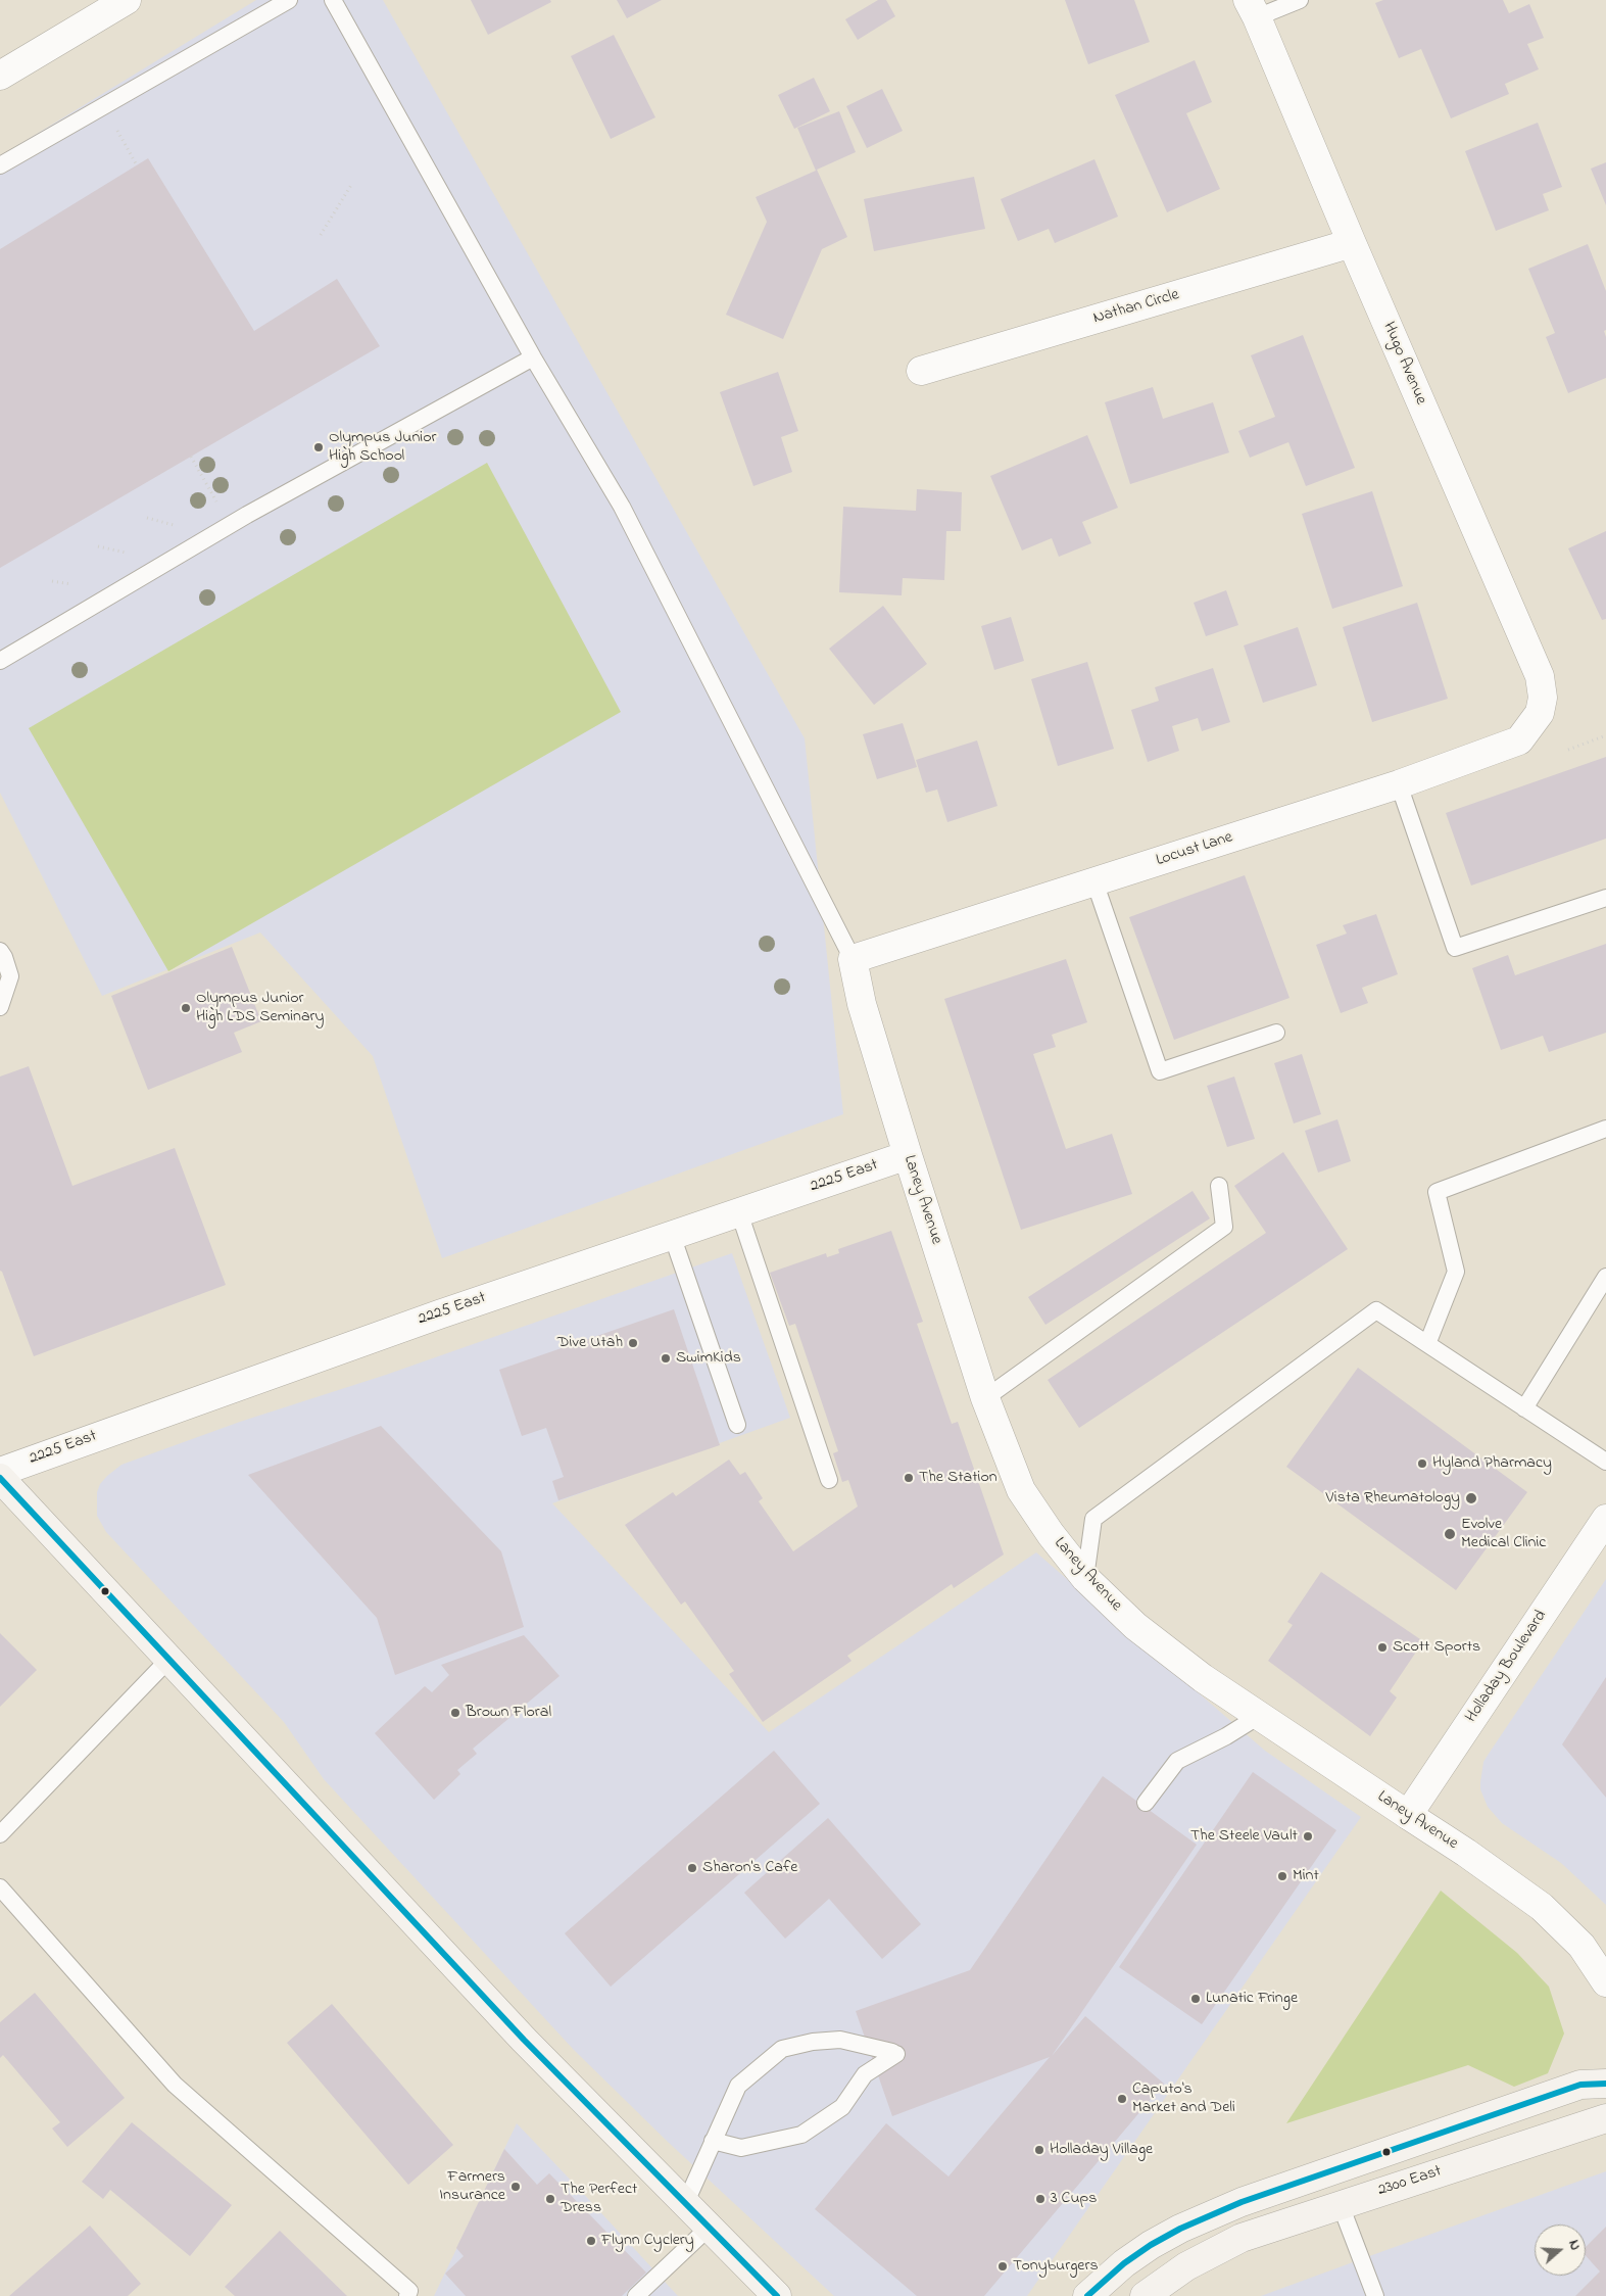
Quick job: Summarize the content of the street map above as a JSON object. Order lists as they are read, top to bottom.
{
  "streets": {
    "main road": ["2300 East"],
    "street": [
      "Nathan Circle",
      "Hugo Avenue",
      "Locust Lane",
      "2225 East",
      "Laney Avenue",
      "Holladay Boulevard"
    ]
  },
  "crossings": [
    ["Nathan Circle", "Hugo Avenue"],
    ["Hugo Avenue", "Locust Lane"],
    ["Locust Lane", "Laney Avenue"],
    ["2225 East", "Laney Avenue"],
    ["Laney Avenue", "Holladay Boulevard"]
  ],
  "places": [
    "Olympus Junior High School",
    "Olympus Junior High LDS Seminary",
    "Dive Utah",
    "SwimKids",
    "Hyland Pharmacy",
    "The Station",
    "Vista Rheumatology",
    "Evolve Medical Clinic",
    "Scott Sports",
    "Brown Floral",
    "The Steele Vault",
    "Sharon's Cafe",
    "Mint",
    "Lunatic Fringe",
    "Caputo's Market and Deli",
    "Holladay Village",
    "Farmers Insurance",
    "The Perfect Dress",
    "3 Cups",
    "Flynn Cyclery",
    "Tonyburgers"
  ],
  "north": "right"
}
